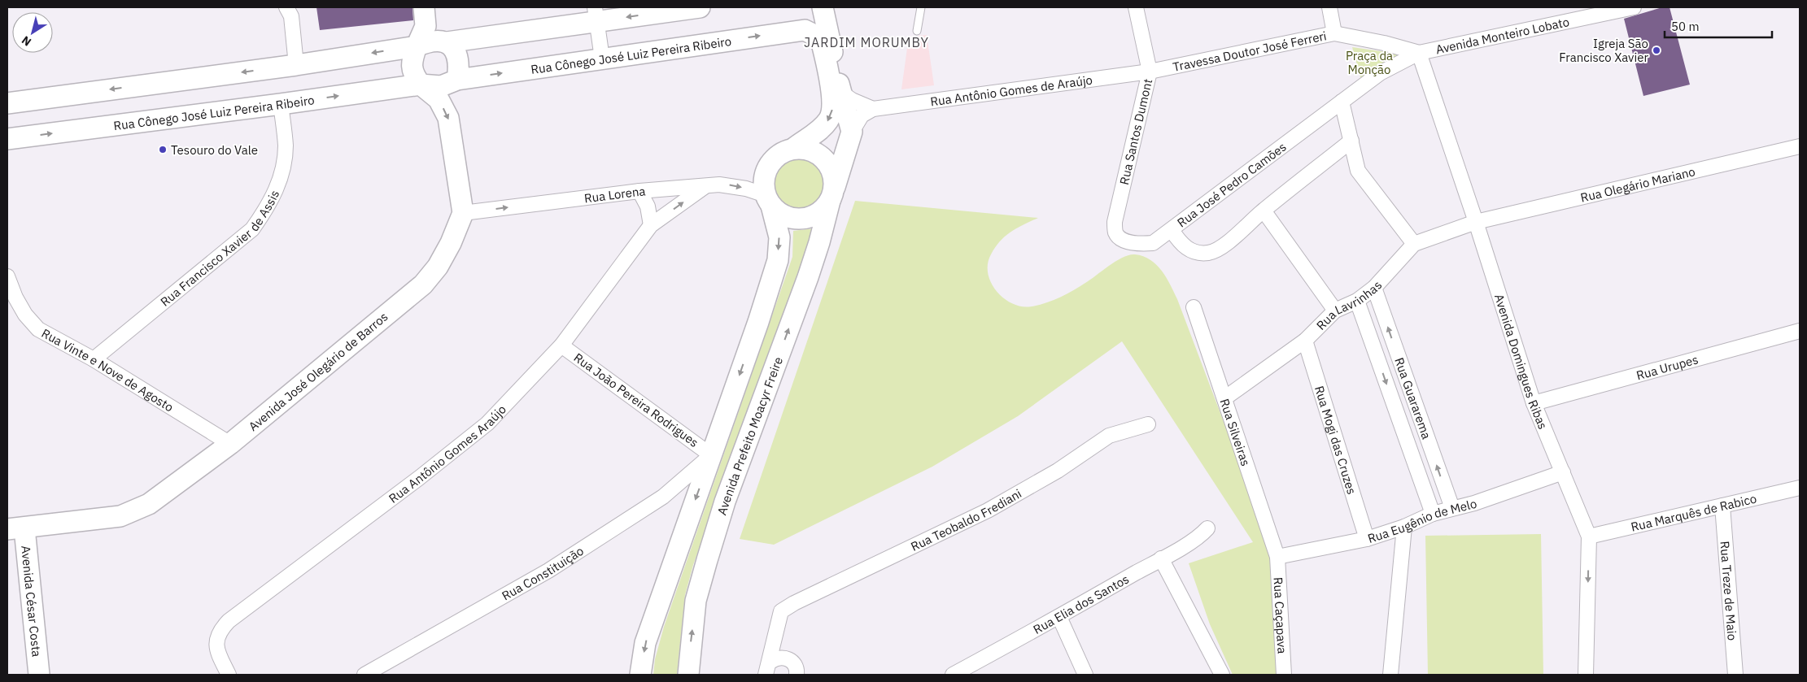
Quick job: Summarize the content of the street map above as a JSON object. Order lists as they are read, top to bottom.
{
  "streets": {
    "street": [
      "Avenida Monteiro Lobato",
      "Travessa Doutor José Ferreri",
      "Rua Cônego José Luiz Pereira Ribeiro",
      "Rua Antônio Gomes de Araújo",
      "Rua Santos Dumont",
      "Rua Olegário Mariano",
      "Rua José Pedro Camões",
      "Rua Lorena",
      "Rua Francisco Xavier de Assis",
      "Rua Lavrinhas",
      "Avenida Domingues Ribas",
      "Rua Urupes",
      "Rua Vinte e Nove de Agosto",
      "Avenida José Olegário de Barros",
      "Rua Guararema",
      "Rua João Pereira Rodrigues",
      "Rua Silveiras",
      "Avenida Prefeito Moacyr Freire",
      "Rua Mogi das Cruzes",
      "Rua Antônio Gomes Araújo",
      "Rua Marquês de Rabico",
      "Rua Teobaldo Frediani",
      "Rua Eugênio de Melo",
      "Rua Constituição",
      "Rua Treze de Maio",
      "Avenida César Costa",
      "Rua Elia dos Santos",
      "Rua Caçapava"
    ]
  },
  "crossings": [
    ["Avenida Monteiro Lobato", "Travessa Doutor José Ferreri"],
    ["Avenida Monteiro Lobato", "Avenida Domingues Ribas"],
    ["Travessa Doutor José Ferreri", "Rua Antônio Gomes de Araújo"],
    ["Travessa Doutor José Ferreri", "Rua Santos Dumont"],
    ["Travessa Doutor José Ferreri", "Avenida Domingues Ribas"],
    ["Rua Cônego José Luiz Pereira Ribeiro", "Rua Lorena"],
    ["Rua Cônego José Luiz Pereira Ribeiro", "Rua Francisco Xavier de Assis"],
    ["Rua Cônego José Luiz Pereira Ribeiro", "Avenida Prefeito Moacyr Freire"],
    ["Rua Antônio Gomes de Araújo", "Rua Santos Dumont"],
    ["Rua Santos Dumont", "Rua José Pedro Camões"],
    ["Rua Olegário Mariano", "Rua Lavrinhas"],
    ["Rua Olegário Mariano", "Avenida Domingues Ribas"],
    ["Rua Lorena", "Avenida José Olegário de Barros"],
    ["Rua Lorena", "Avenida Prefeito Moacyr Freire"],
    ["Rua Lorena", "Rua Antônio Gomes Araújo"],
    ["Rua Francisco Xavier de Assis", "Rua Vinte e Nove de Agosto"],
    ["Rua Lavrinhas", "Avenida Domingues Ribas"],
    ["Rua Lavrinhas", "Rua Guararema"],
    ["Rua Lavrinhas", "Rua Silveiras"],
    ["Rua Lavrinhas", "Rua Mogi das Cruzes"],
    ["Avenida Domingues Ribas", "Rua Urupes"],
    ["Avenida Domingues Ribas", "Rua Marquês de Rabico"],
    ["Avenida Domingues Ribas", "Rua Eugênio de Melo"],
    ["Rua Vinte e Nove de Agosto", "Avenida José Olegário de Barros"],
    ["Avenida José Olegário de Barros", "Avenida César Costa"],
    ["Rua Guararema", "Rua Eugênio de Melo"],
    ["Rua João Pereira Rodrigues", "Rua Antônio Gomes Araújo"],
    ["Rua João Pereira Rodrigues", "Rua Constituição"],
    ["Rua Silveiras", "Rua Eugênio de Melo"],
    ["Rua Silveiras", "Rua Caçapava"],
    ["Rua Mogi das Cruzes", "Rua Eugênio de Melo"],
    ["Rua Marquês de Rabico", "Rua Treze de Maio"],
    ["Rua Eugênio de Melo", "Rua Caçapava"]
  ],
  "one_way": ["Rua Lorena"],
  "districts": ["JARDIM MORUMBY"],
  "parks": ["Praça da Monção"],
  "places": ["Igreja São Francisco Xavier", "Tesouro do Vale"],
  "scale_bar": "50 m",
  "north": "bottom left"
}
